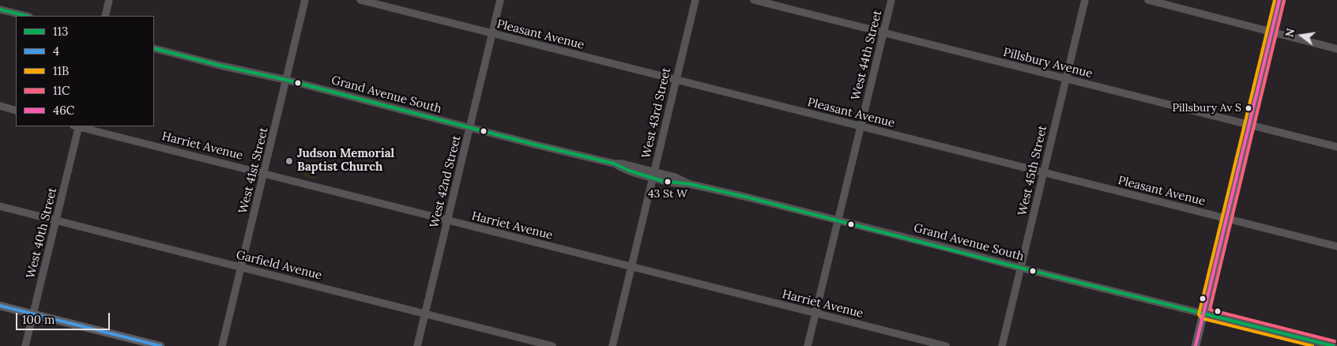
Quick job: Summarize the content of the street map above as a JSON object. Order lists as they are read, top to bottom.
{
  "streets": {
    "street": [
      "Pleasant Avenue",
      "West 44th Street",
      "Pillsbury Avenue",
      "Grand Avenue South",
      "West 43rd Street",
      "Harriet Avenue",
      "West 41st Street",
      "West 45th Street",
      "West 42nd Street",
      "West 40th Street",
      "Garfield Avenue"
    ]
  },
  "crossings": [
    ["Pleasant Avenue", "West 44th Street"],
    ["Pleasant Avenue", "West 43rd Street"],
    ["Pleasant Avenue", "West 45th Street"],
    ["Pleasant Avenue", "West 42nd Street"],
    ["West 44th Street", "Pillsbury Avenue"],
    ["West 44th Street", "Grand Avenue South"],
    ["West 44th Street", "Harriet Avenue"],
    ["Pillsbury Avenue", "West 45th Street"],
    ["Grand Avenue South", "West 43rd Street"],
    ["Grand Avenue South", "West 41st Street"],
    ["Grand Avenue South", "West 45th Street"],
    ["Grand Avenue South", "West 42nd Street"],
    ["West 43rd Street", "Harriet Avenue"],
    ["Harriet Avenue", "West 41st Street"],
    ["Harriet Avenue", "West 42nd Street"],
    ["West 41st Street", "Garfield Avenue"],
    ["West 42nd Street", "Garfield Avenue"],
    ["West 40th Street", "Garfield Avenue"]
  ],
  "places": ["Pillsbury Av S", "Judson Memorial Baptist Church", "43 St W"],
  "lines": [
    "transit line 11B",
    "transit line 46C",
    "transit line 11C",
    "transit line 113",
    "transit line 4"
  ],
  "legend": [
    "113",
    "4",
    "11B",
    "11C",
    "46C"
  ],
  "scale_bar": "100 m",
  "north": "left"
}
